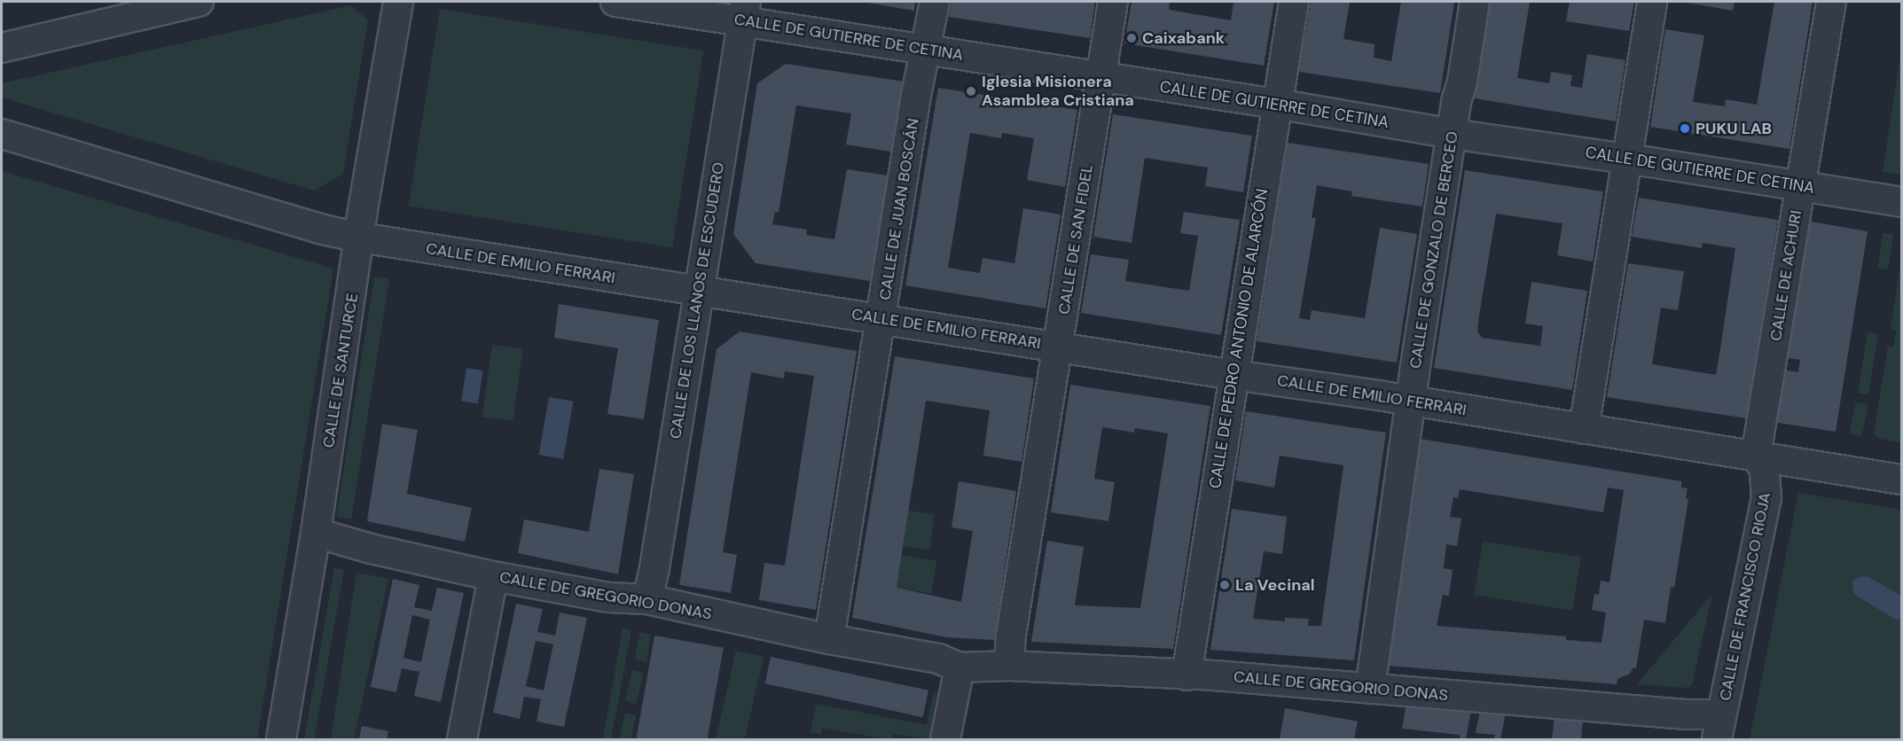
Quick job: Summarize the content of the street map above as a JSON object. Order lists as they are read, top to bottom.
{
  "streets": {
    "street": [
      "CALLE DE GUTIERRE DE CETINA",
      "CALLE DE JUAN BOSCÁN",
      "CALLE DE SAN FIDEL",
      "CALLE DE GONZALO DE BERCEO",
      "CALLE DE EMILIO FERRARI",
      "CALLE DE ACHURI",
      "CALLE DE LOS LLANOS DE ESCUDERO",
      "CALLE DE PEDRO ANTONIO DE ALARCÓN",
      "CALLE DE SANTURCE",
      "CALLE DE GREGORIO DONAS",
      "CALLE DE FRANCISCO RIOJA"
    ]
  },
  "crossings": [
    ["CALLE DE GUTIERRE DE CETINA", "CALLE DE JUAN BOSCÁN"],
    ["CALLE DE GUTIERRE DE CETINA", "CALLE DE SAN FIDEL"],
    ["CALLE DE GUTIERRE DE CETINA", "CALLE DE GONZALO DE BERCEO"],
    ["CALLE DE GUTIERRE DE CETINA", "CALLE DE ACHURI"],
    ["CALLE DE GUTIERRE DE CETINA", "CALLE DE LOS LLANOS DE ESCUDERO"],
    ["CALLE DE GUTIERRE DE CETINA", "CALLE DE PEDRO ANTONIO DE ALARCÓN"],
    ["CALLE DE JUAN BOSCÁN", "CALLE DE EMILIO FERRARI"],
    ["CALLE DE JUAN BOSCÁN", "CALLE DE GREGORIO DONAS"],
    ["CALLE DE SAN FIDEL", "CALLE DE EMILIO FERRARI"],
    ["CALLE DE SAN FIDEL", "CALLE DE GREGORIO DONAS"],
    ["CALLE DE GONZALO DE BERCEO", "CALLE DE EMILIO FERRARI"],
    ["CALLE DE GONZALO DE BERCEO", "CALLE DE GREGORIO DONAS"],
    ["CALLE DE EMILIO FERRARI", "CALLE DE ACHURI"],
    ["CALLE DE EMILIO FERRARI", "CALLE DE LOS LLANOS DE ESCUDERO"],
    ["CALLE DE EMILIO FERRARI", "CALLE DE PEDRO ANTONIO DE ALARCÓN"],
    ["CALLE DE EMILIO FERRARI", "CALLE DE SANTURCE"],
    ["CALLE DE EMILIO FERRARI", "CALLE DE FRANCISCO RIOJA"],
    ["CALLE DE ACHURI", "CALLE DE FRANCISCO RIOJA"],
    ["CALLE DE LOS LLANOS DE ESCUDERO", "CALLE DE GREGORIO DONAS"],
    ["CALLE DE PEDRO ANTONIO DE ALARCÓN", "CALLE DE GREGORIO DONAS"],
    ["CALLE DE SANTURCE", "CALLE DE GREGORIO DONAS"],
    ["CALLE DE GREGORIO DONAS", "CALLE DE FRANCISCO RIOJA"]
  ],
  "places": [
    "Caixabank",
    "Iglesia Misionera Asamblea Cristiana",
    "PUKU LAB",
    "La Vecinal"
  ]
}
